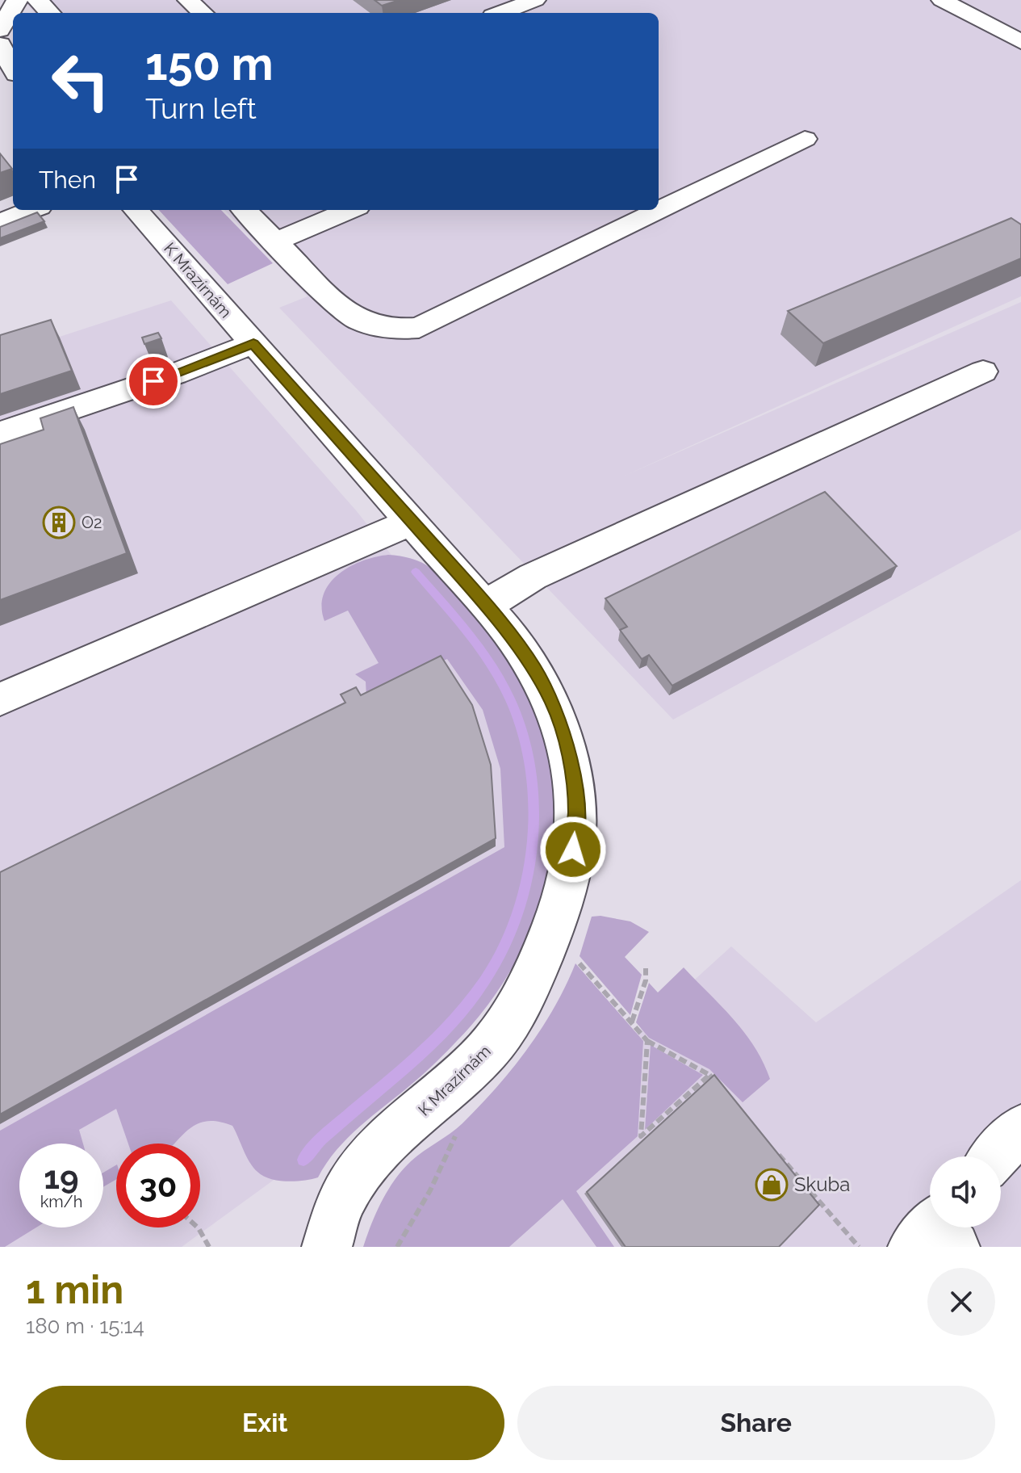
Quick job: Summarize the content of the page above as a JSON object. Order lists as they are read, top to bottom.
{
  "streets": {
    "street": ["K Mrazírnám"]
  },
  "places": {
    "building": ["O2"],
    "shop": ["Skuba"]
  },
  "page": {
    "turn": ["150 m", "Turn left"],
    "then": "Then",
    "speed": "19 km/h",
    "limit": "30",
    "heading": ["1 min", "180 m · 15:14"],
    "buttons": ["Exit", "Share"]
  }
}
